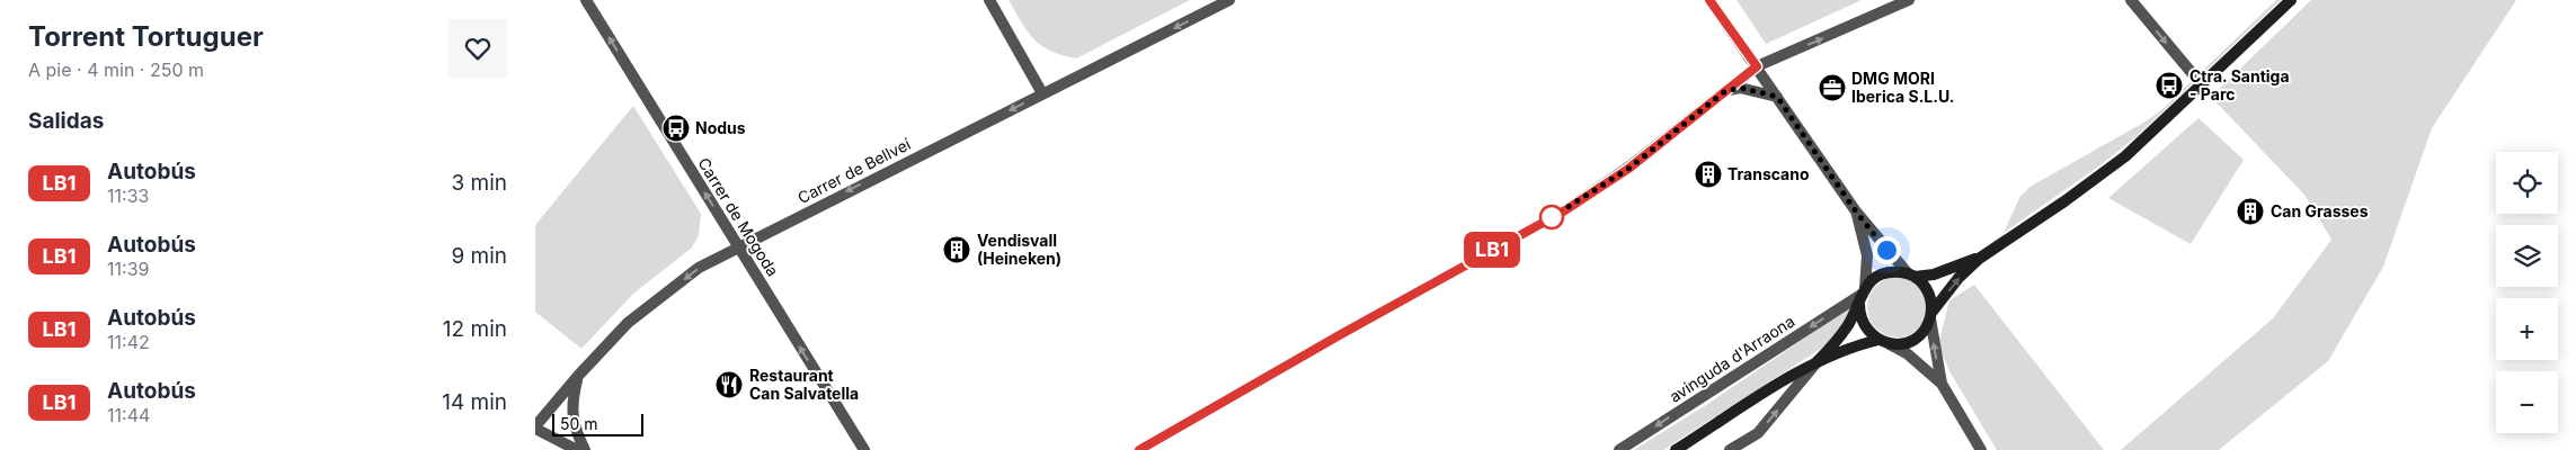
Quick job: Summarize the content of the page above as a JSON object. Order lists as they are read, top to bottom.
{
  "streets": {
    "street": ["Carrer de Bellveí", "Carrer de Mogoda", "avinguda d'Arraona"]
  },
  "crossings": [
    ["Carrer de Bellveí", "Carrer de Mogoda"]
  ],
  "one_way": ["Carrer de Bellveí", "Carrer de Mogoda"],
  "places": {
    "bus stop": ["Ctra. Santiga - Parc", "Nodus"],
    "office": ["DMG MORI Iberica S.L.U."],
    "building": ["Transcano", "Can Grasses", "Vendisvall (Heineken)"],
    "restaurant": ["Restaurant Can Salvatella"]
  },
  "lines": ["bus line LB1"],
  "scale_bar": "50 m",
  "page": {
    "heading": [
      ["Torrent Tortuguer", "A pie · 4 min · 250 m"],
      "Salidas"
    ],
    "on_map": "LB1",
    "list": [
      {
        "mark": "LB1",
        "name": "Autobús",
        "note": "11:33",
        "value": "3 min"
      },
      {
        "mark": "LB1",
        "name": "Autobús",
        "note": "11:39",
        "value": "9 min"
      },
      {
        "mark": "LB1",
        "name": "Autobús",
        "note": "11:42",
        "value": "12 min"
      },
      {
        "mark": "LB1",
        "name": "Autobús",
        "note": "11:44",
        "value": "14 min"
      }
    ],
    "map_buttons": ["+", "−"],
    "scale": "50 m"
  }
}
